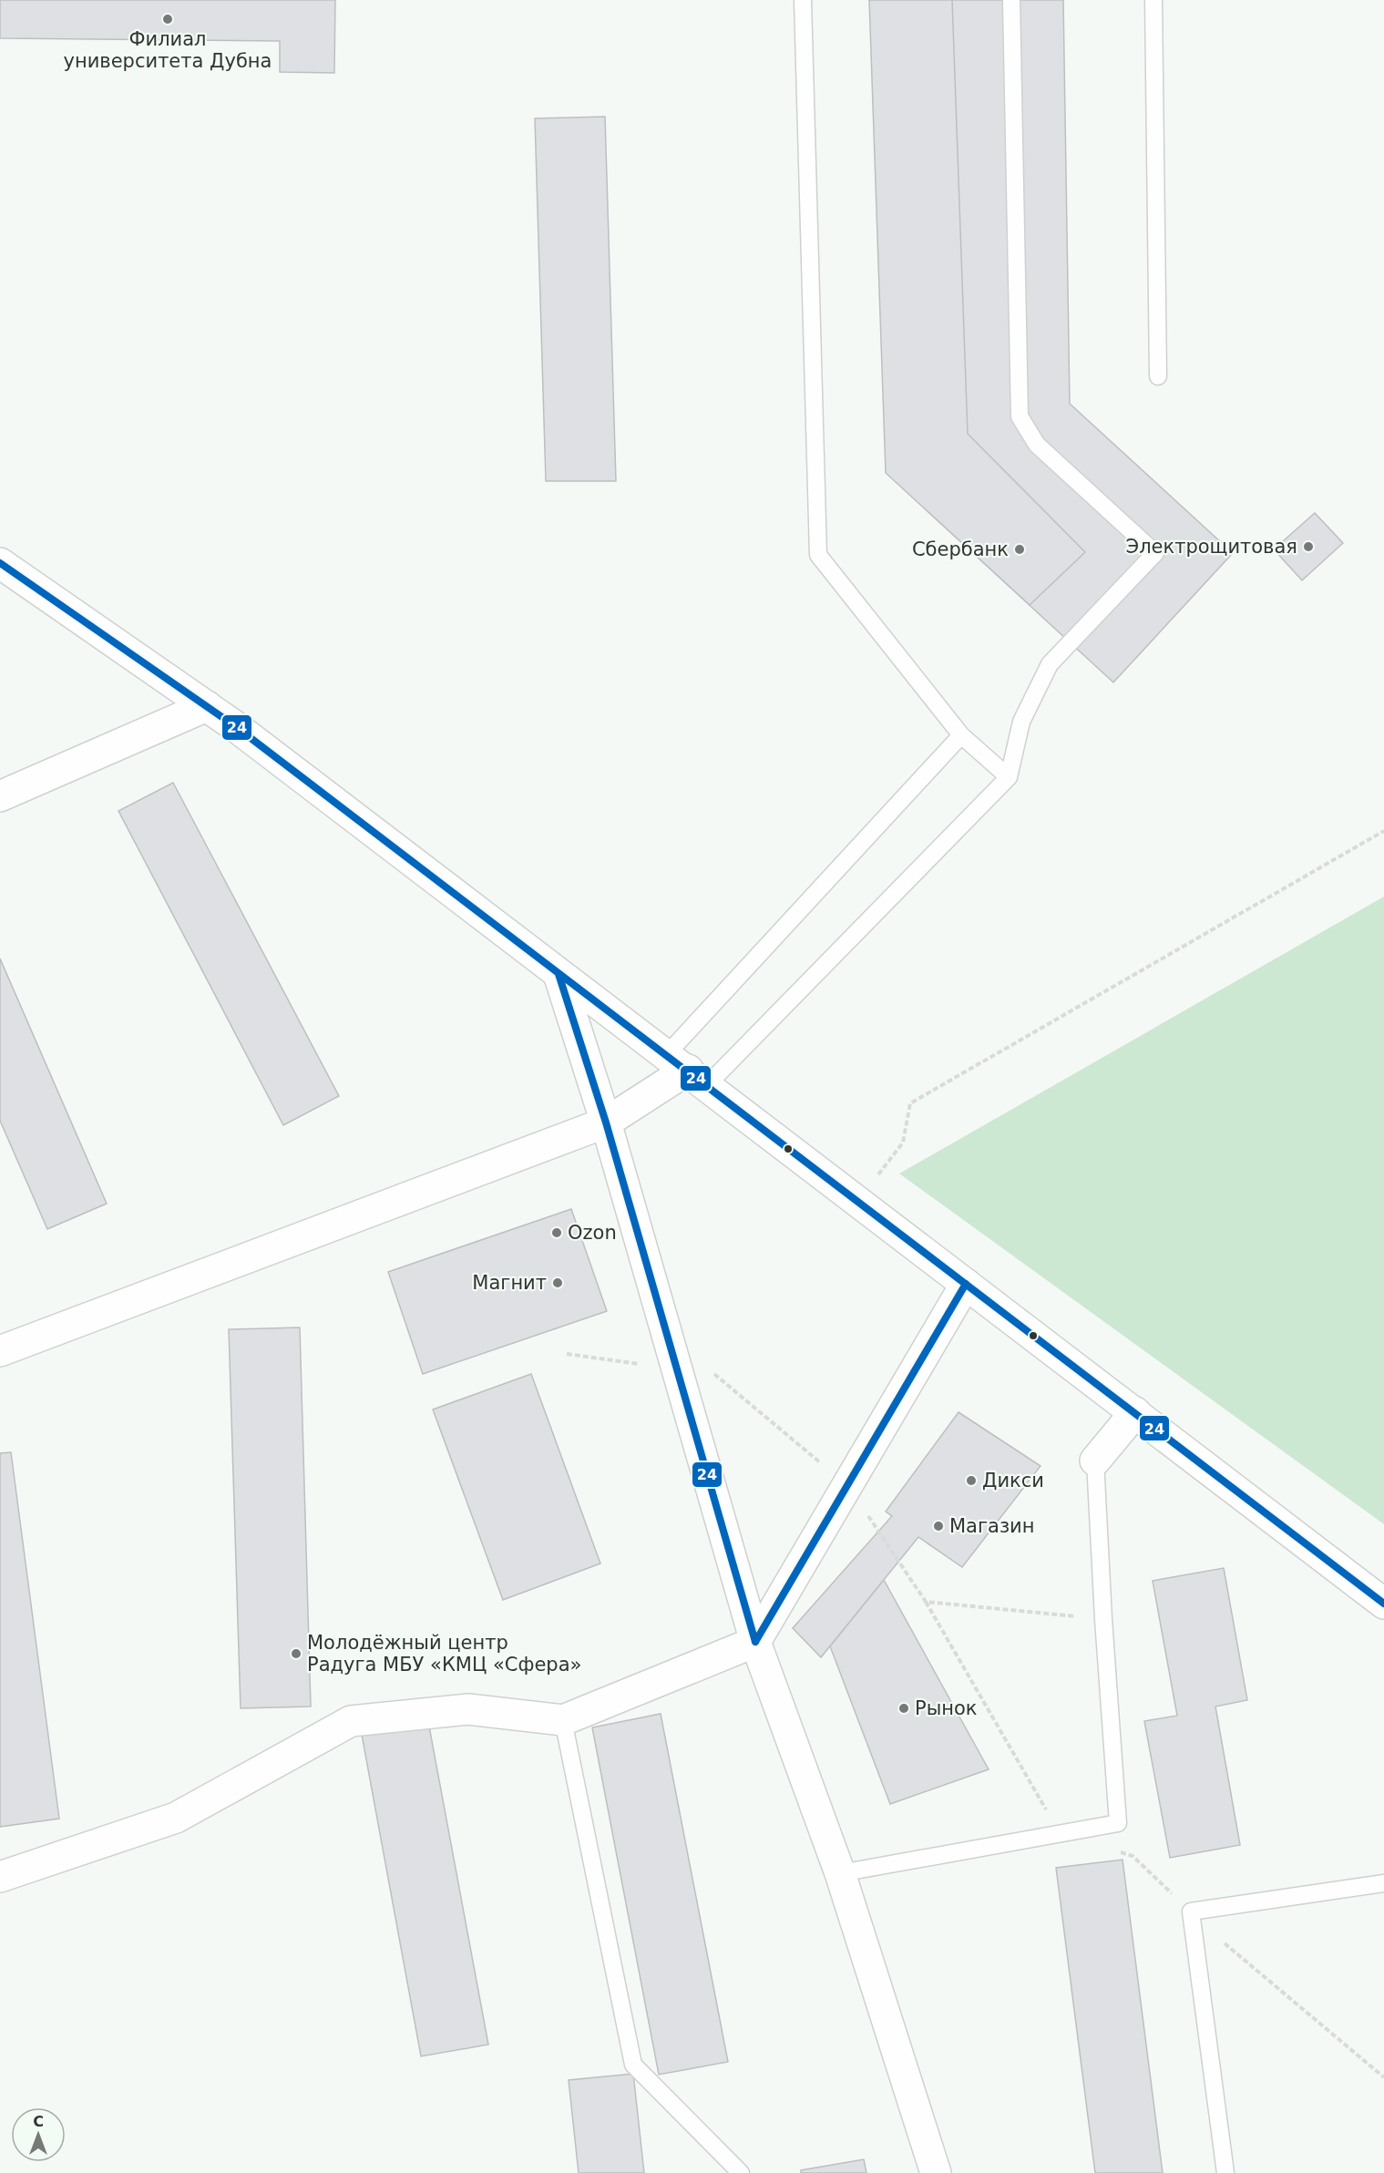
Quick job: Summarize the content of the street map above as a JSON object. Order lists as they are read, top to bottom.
{
  "places": [
    "Филиал университета Дубна",
    "Электрощитовая",
    "Сбербанк",
    "Ozon",
    "Магнит",
    "Дикси",
    "Магазин",
    "Молодёжный центр Радуга МБУ «КМЦ «Сфера»",
    "Рынок"
  ],
  "lines": ["transit line 24"],
  "north": "top"
}
